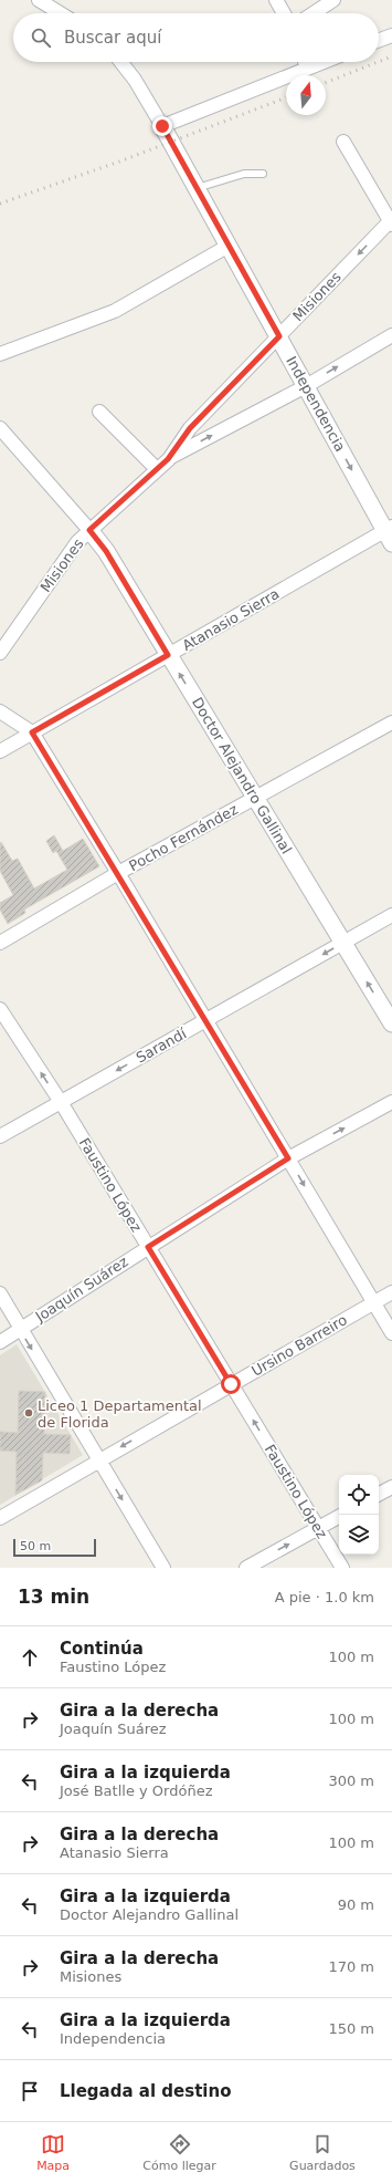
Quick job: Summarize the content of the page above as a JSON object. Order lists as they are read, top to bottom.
{
  "streets": {
    "street": [
      "Misiones",
      "Independencia",
      "Atanasio Sierra",
      "Doctor Alejandro Gallinal",
      "Pocho Fernández",
      "Sarandí",
      "Faustino López",
      "Joaquín Suárez",
      "Ursino Barreiro"
    ]
  },
  "crossings": [
    ["Misiones", "Independencia"],
    ["Misiones", "Doctor Alejandro Gallinal"],
    ["Independencia", "Atanasio Sierra"],
    ["Atanasio Sierra", "Doctor Alejandro Gallinal"],
    ["Doctor Alejandro Gallinal", "Pocho Fernández"],
    ["Doctor Alejandro Gallinal", "Sarandí"],
    ["Sarandí", "Faustino López"],
    ["Faustino López", "Joaquín Suárez"],
    ["Faustino López", "Ursino Barreiro"]
  ],
  "one_way": [
    "Independencia",
    "Doctor Alejandro Gallinal",
    "Sarandí",
    "Faustino López"
  ],
  "places": ["Liceo 1 Departamental de Florida"],
  "scale_bar": "50 m",
  "north": "top",
  "page": {
    "search": "Buscar aquí",
    "scale": "50 m",
    "heading": ["13 min", "A pie · 1.0 km"],
    "list": [
      ["Continúa", "Faustino López", "100 m"],
      ["Gira a la derecha", "Joaquín Suárez", "100 m"],
      ["Gira a la izquierda", "José Batlle y Ordóñez", "300 m"],
      ["Gira a la derecha", "Atanasio Sierra", "100 m"],
      ["Gira a la izquierda", "Doctor Alejandro Gallinal", "90 m"],
      ["Gira a la derecha", "Misiones", "170 m"],
      ["Gira a la izquierda", "Independencia", "150 m"],
      "Llegada al destino"
    ],
    "nav": ["Mapa", "Cómo llegar", "Guardados"]
  }
}
